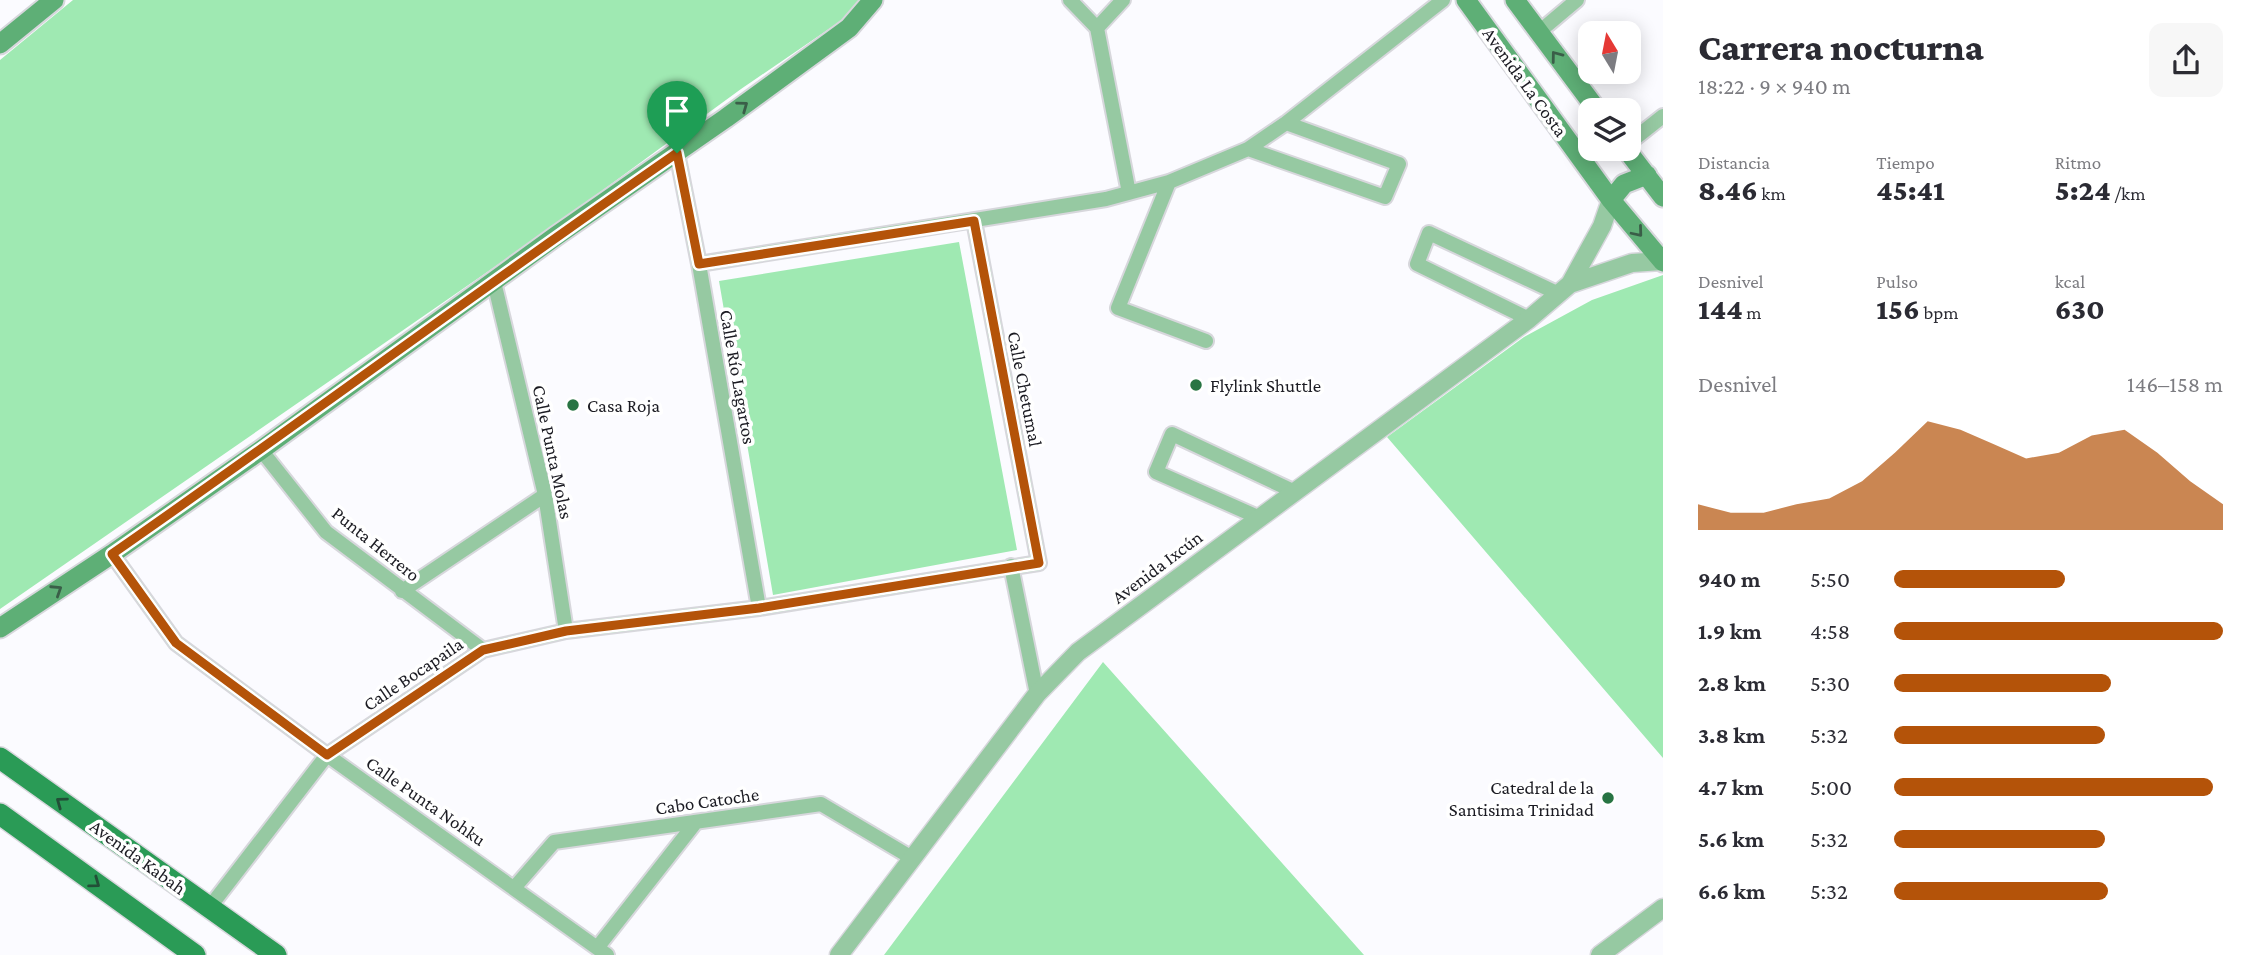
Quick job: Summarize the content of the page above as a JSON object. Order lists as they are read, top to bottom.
{
  "streets": {
    "main road": ["Avenida La Costa", "Avenida Kabah"],
    "street": [
      "Calle Río Lagartos",
      "Calle Chetumal",
      "Calle Punta Molas",
      "Punta Herrero",
      "Avenida Ixcún",
      "Calle Bocapaila",
      "Calle Punta Nohku",
      "Cabo Catoche"
    ]
  },
  "crossings": [
    ["Avenida La Costa", "Avenida Ixcún"],
    ["Calle Río Lagartos", "Calle Bocapaila"],
    ["Calle Chetumal", "Calle Bocapaila"],
    ["Calle Punta Molas", "Calle Bocapaila"],
    ["Punta Herrero", "Calle Bocapaila"],
    ["Avenida Ixcún", "Cabo Catoche"],
    ["Calle Bocapaila", "Calle Punta Nohku"],
    ["Calle Bocapaila", "Avenida Kabah"],
    ["Calle Punta Nohku", "Cabo Catoche"]
  ],
  "places": ["Flylink Shuttle", "Casa Roja", "Catedral de la Santisima Trinidad"],
  "north": "top",
  "page": {
    "heading": ["Carrera nocturna", "18:22 · 9 × 940 m"],
    "stats": [
      ["Distancia", "8.46 km"],
      ["Tiempo", "45:41"],
      ["Ritmo", "5:24 /km"],
      ["Desnivel", "144 m"],
      ["Pulso", "156 bpm"],
      ["kcal", "630"]
    ],
    "chart": ["Desnivel", "146–158 m"],
    "list": [
      {
        "name": "940 m",
        "note": "5:50"
      },
      {
        "name": "1.9 km",
        "note": "4:58"
      },
      {
        "name": "2.8 km",
        "note": "5:30"
      },
      {
        "name": "3.8 km",
        "note": "5:32"
      },
      {
        "name": "4.7 km",
        "note": "5:00"
      },
      {
        "name": "5.6 km",
        "note": "5:32"
      },
      {
        "name": "6.6 km",
        "note": "5:32"
      }
    ]
  }
}
